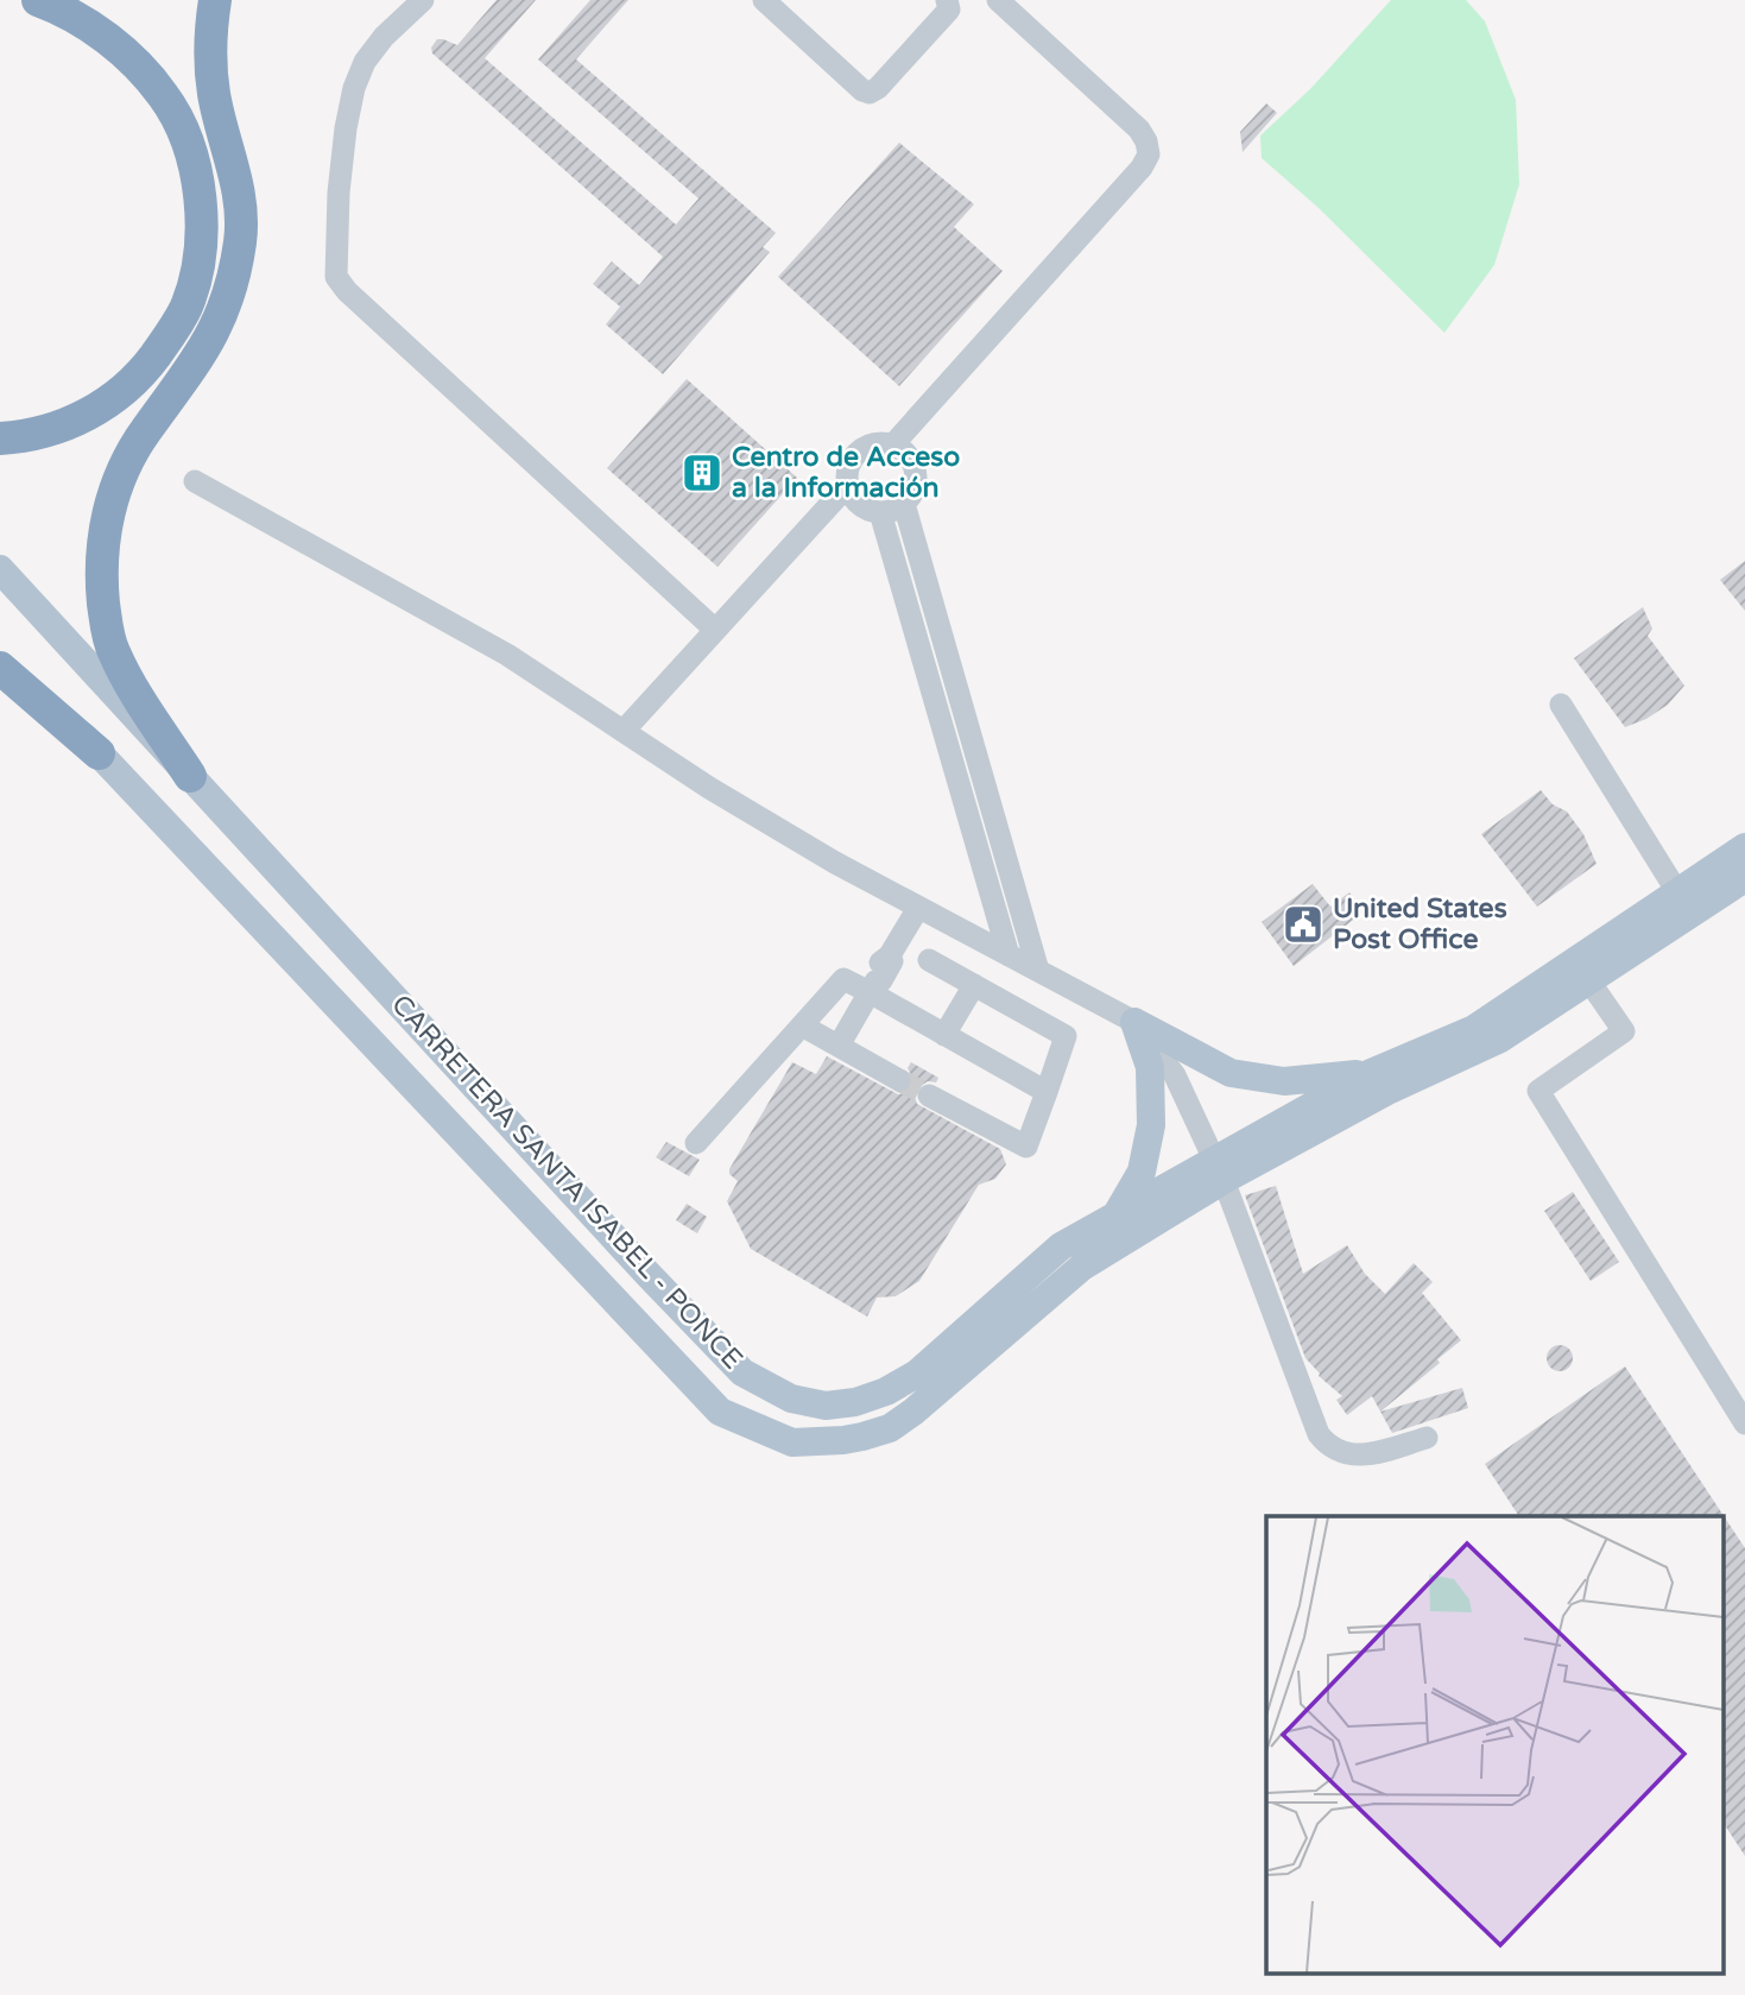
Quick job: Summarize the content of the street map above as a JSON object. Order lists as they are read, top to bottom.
{
  "streets": {
    "main road": ["CARRETERA SANTA ISABEL - PONCE"]
  },
  "places": {
    "building": ["Centro de Acceso a la Información"],
    "public building": ["United States Post Office"]
  }
}
